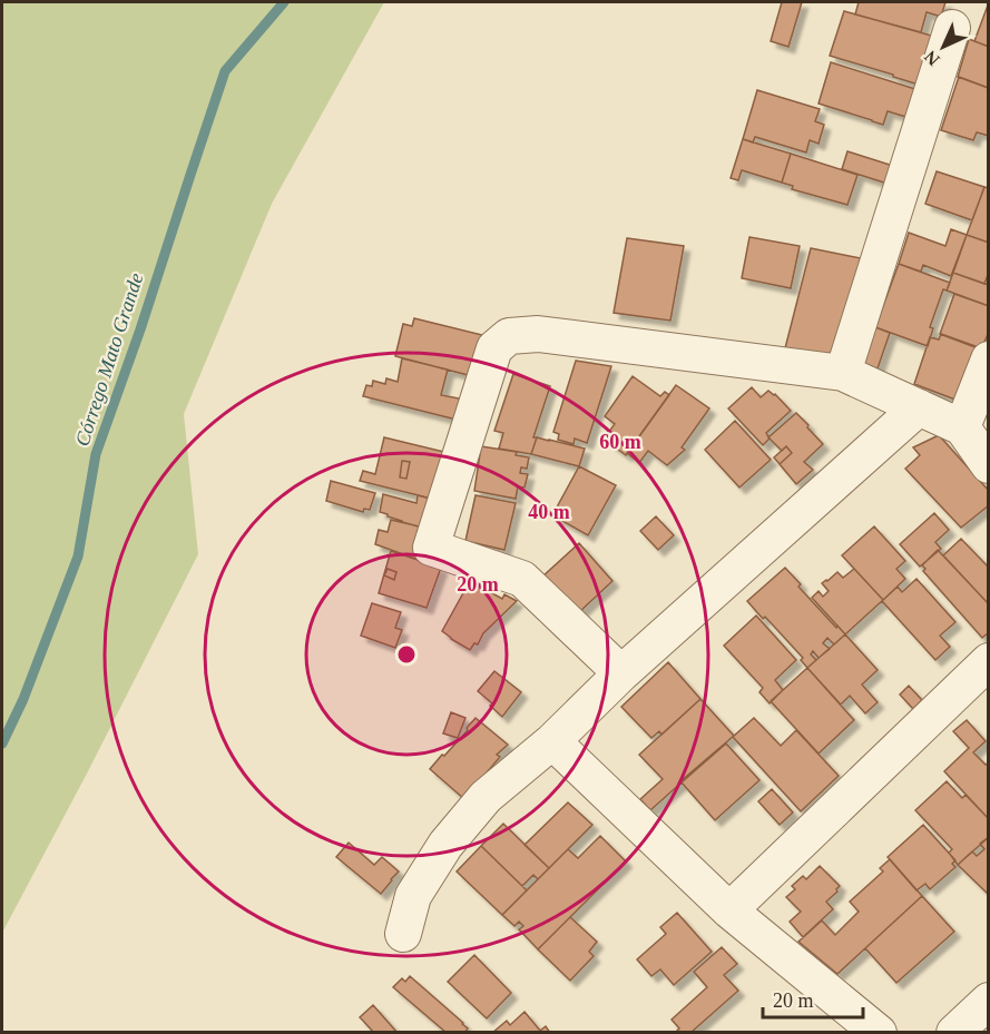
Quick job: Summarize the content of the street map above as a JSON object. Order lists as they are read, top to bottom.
{
  "water": ["Córrego Mato Grande"],
  "scale_bar": "20 m",
  "north": "bottom left",
  "rings": ["60 m", "40 m", "20 m"]
}
